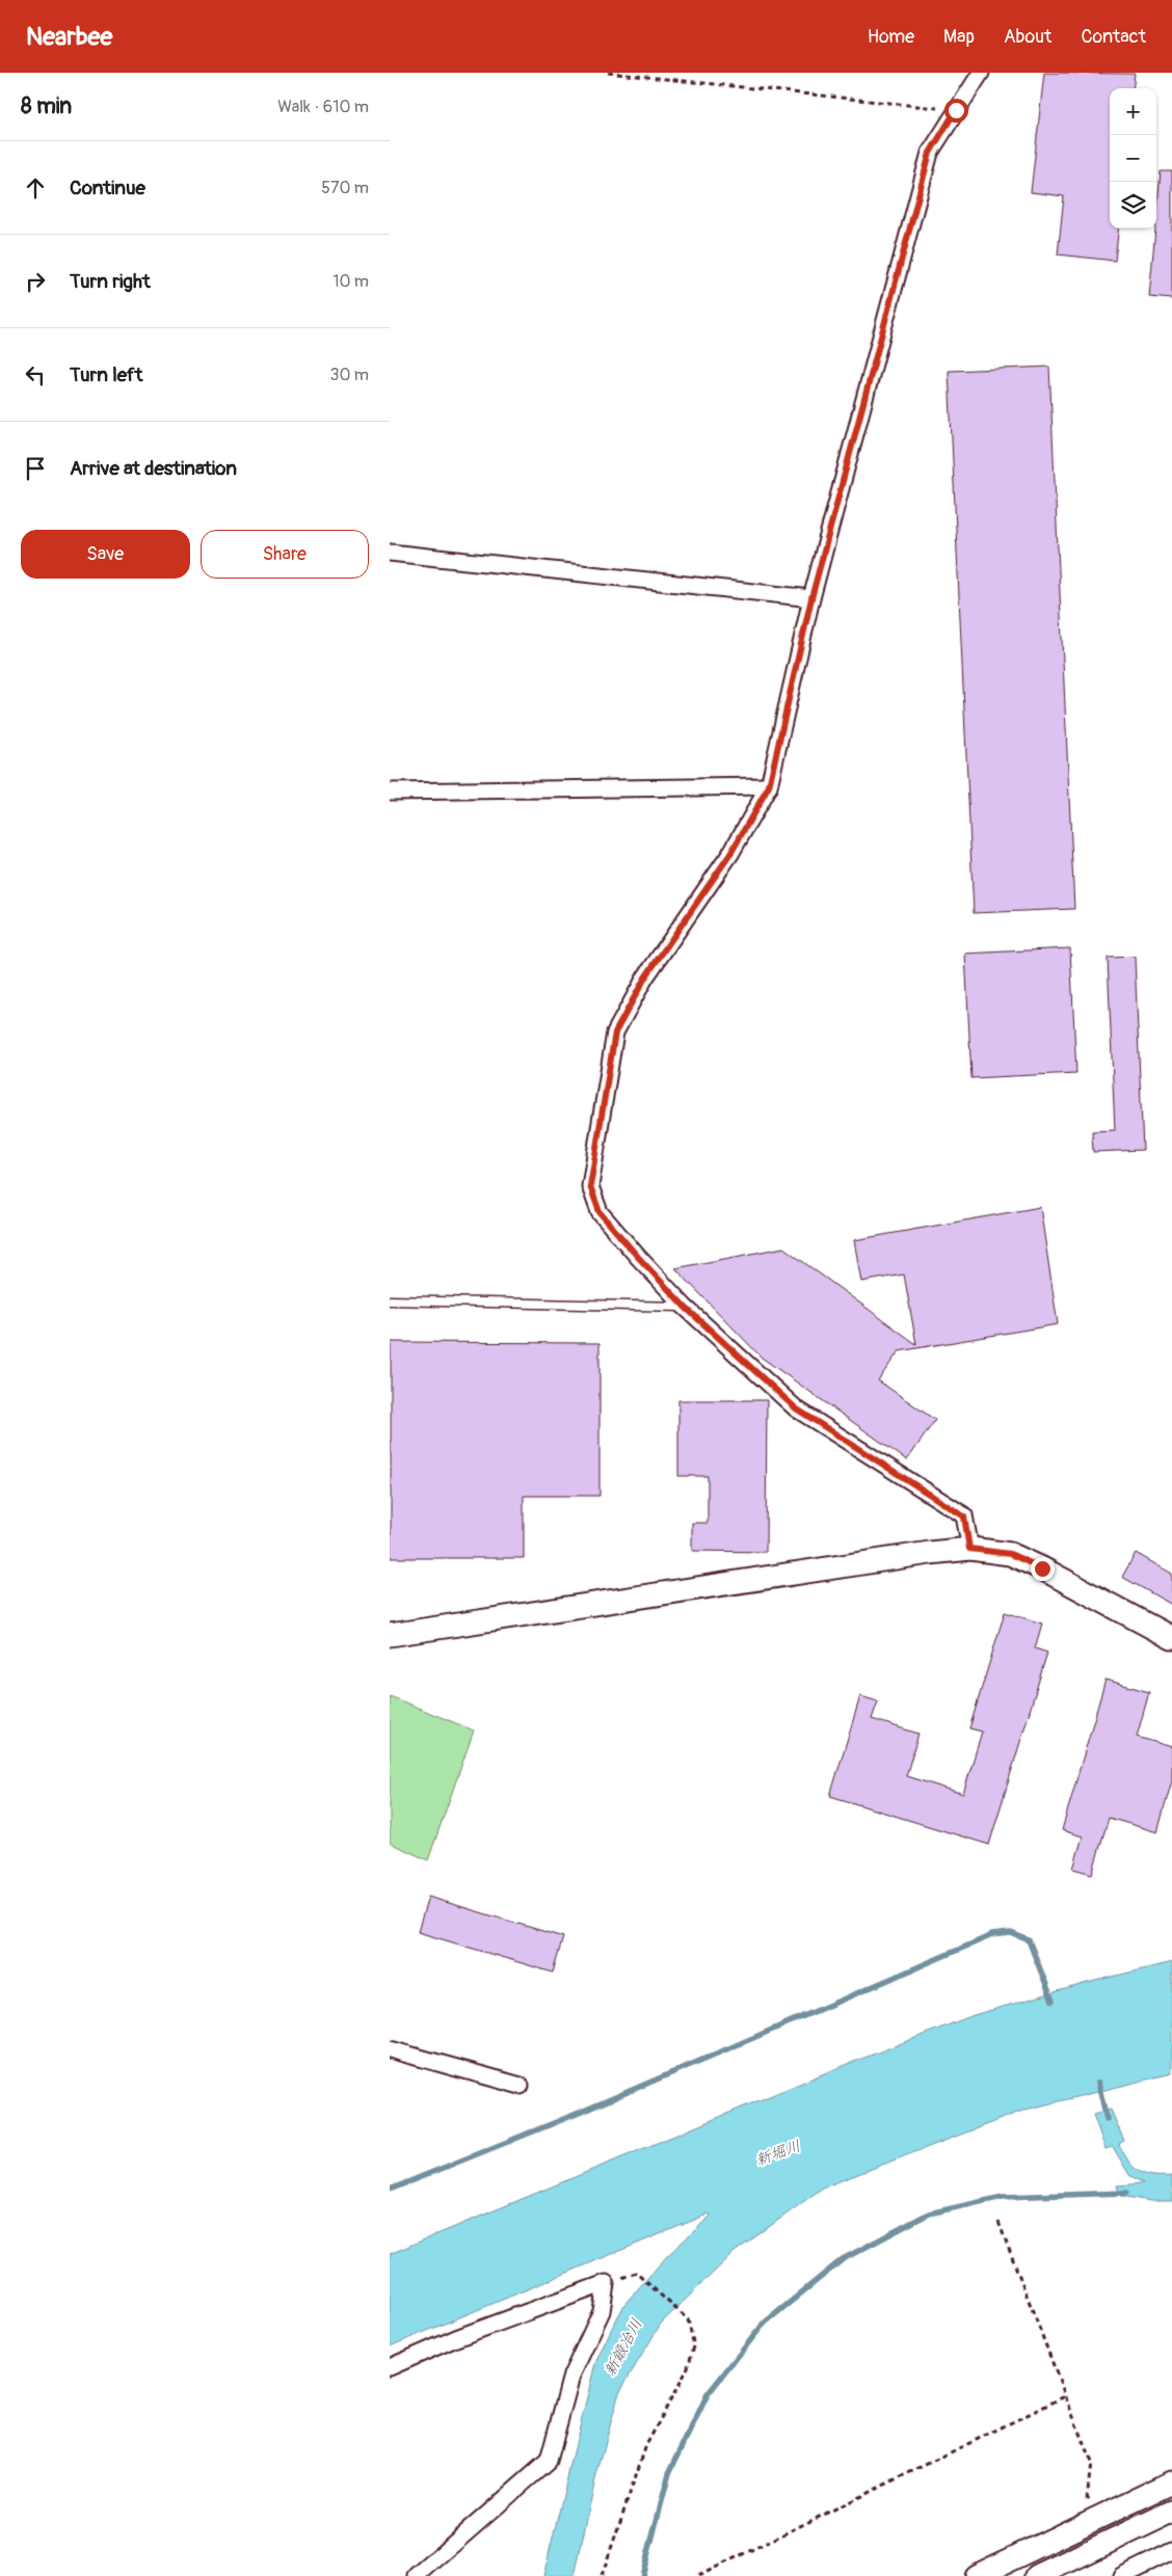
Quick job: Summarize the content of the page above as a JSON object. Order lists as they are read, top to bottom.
{
  "water": ["新堀川", "新鍛冶川"],
  "page": {
    "header": "Nearbee",
    "nav": [
      "Home",
      "Map",
      "About",
      "Contact"
    ],
    "heading": ["8 min", "Walk · 610 m"],
    "map_buttons": ["+", "−"],
    "list": [
      ["Continue", "570 m"],
      ["Turn right", "10 m"],
      ["Turn left", "30 m"],
      "Arrive at destination"
    ],
    "buttons": ["Save", "Share"]
  }
}
